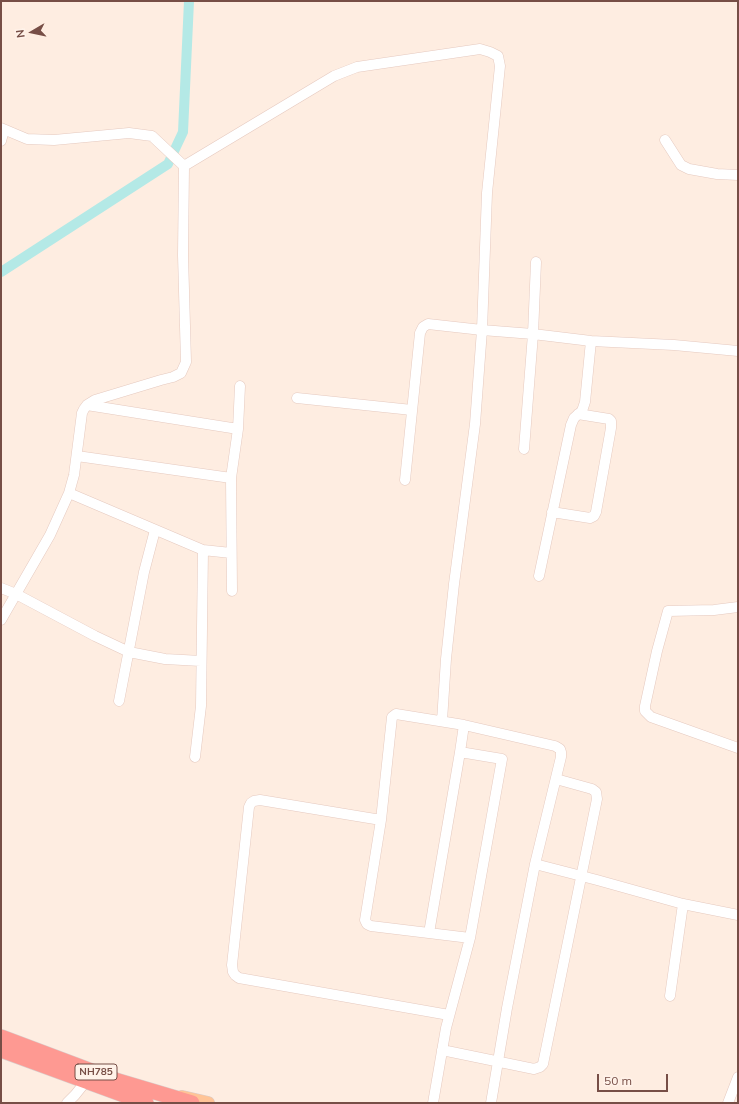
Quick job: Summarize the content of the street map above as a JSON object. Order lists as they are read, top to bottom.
{
  "streets": {
    "highway": ["NH785"]
  },
  "scale_bar": "50 m",
  "north": "left"
}
